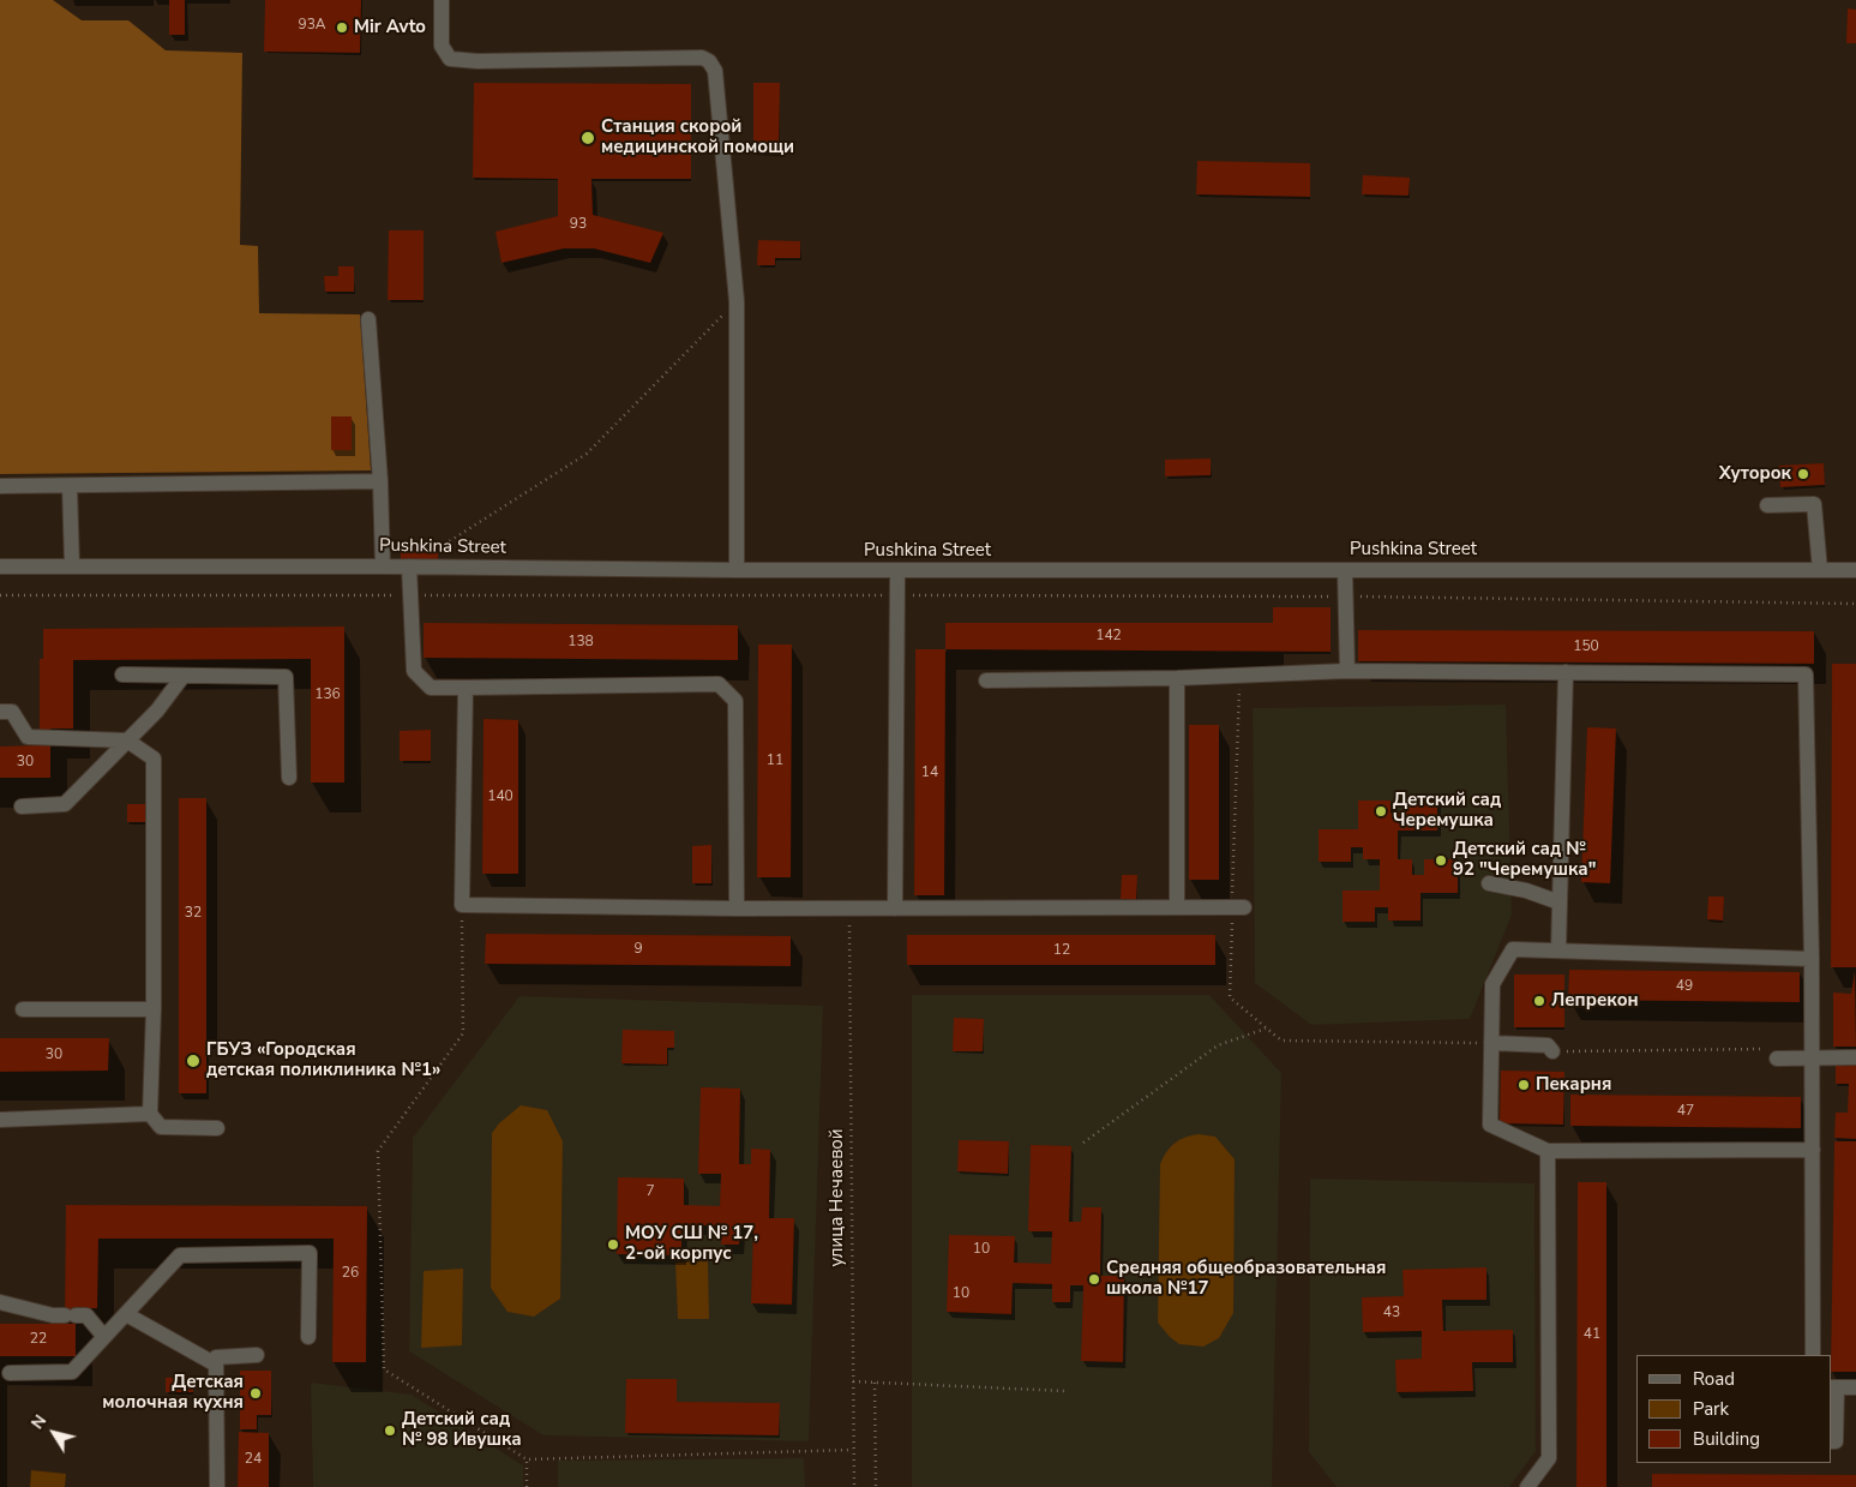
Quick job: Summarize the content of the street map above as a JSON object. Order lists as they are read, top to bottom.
{
  "streets": {
    "street": ["Pushkina Street"],
    "path": ["улица Нечаевой"]
  },
  "places": [
    "Mir Avto",
    "Станция скорой медицинской помощи",
    "Хуторок",
    "Детский сад Черемушка",
    "Детский сад № 92 \"Черемушка\"",
    "Лепрекон",
    "ГБУЗ «Городская детская поликлиника №1»",
    "Пекарня",
    "МОУ СШ № 17, 2-ой корпус",
    "Средняя общеобразовательная школа №17",
    "Детская молочная кухня",
    "Детский сад № 98 Ивушка"
  ],
  "house_numbers": [
    "93А",
    "93",
    "142",
    "138",
    "150",
    "136",
    "11",
    "30",
    "14",
    "140",
    "32",
    "9",
    "12",
    "49",
    "30",
    "47",
    "7",
    "10",
    "26",
    "10",
    "43",
    "41",
    "22",
    "24"
  ],
  "legend": ["Road", "Park", "Building"],
  "north": "top left"
}
